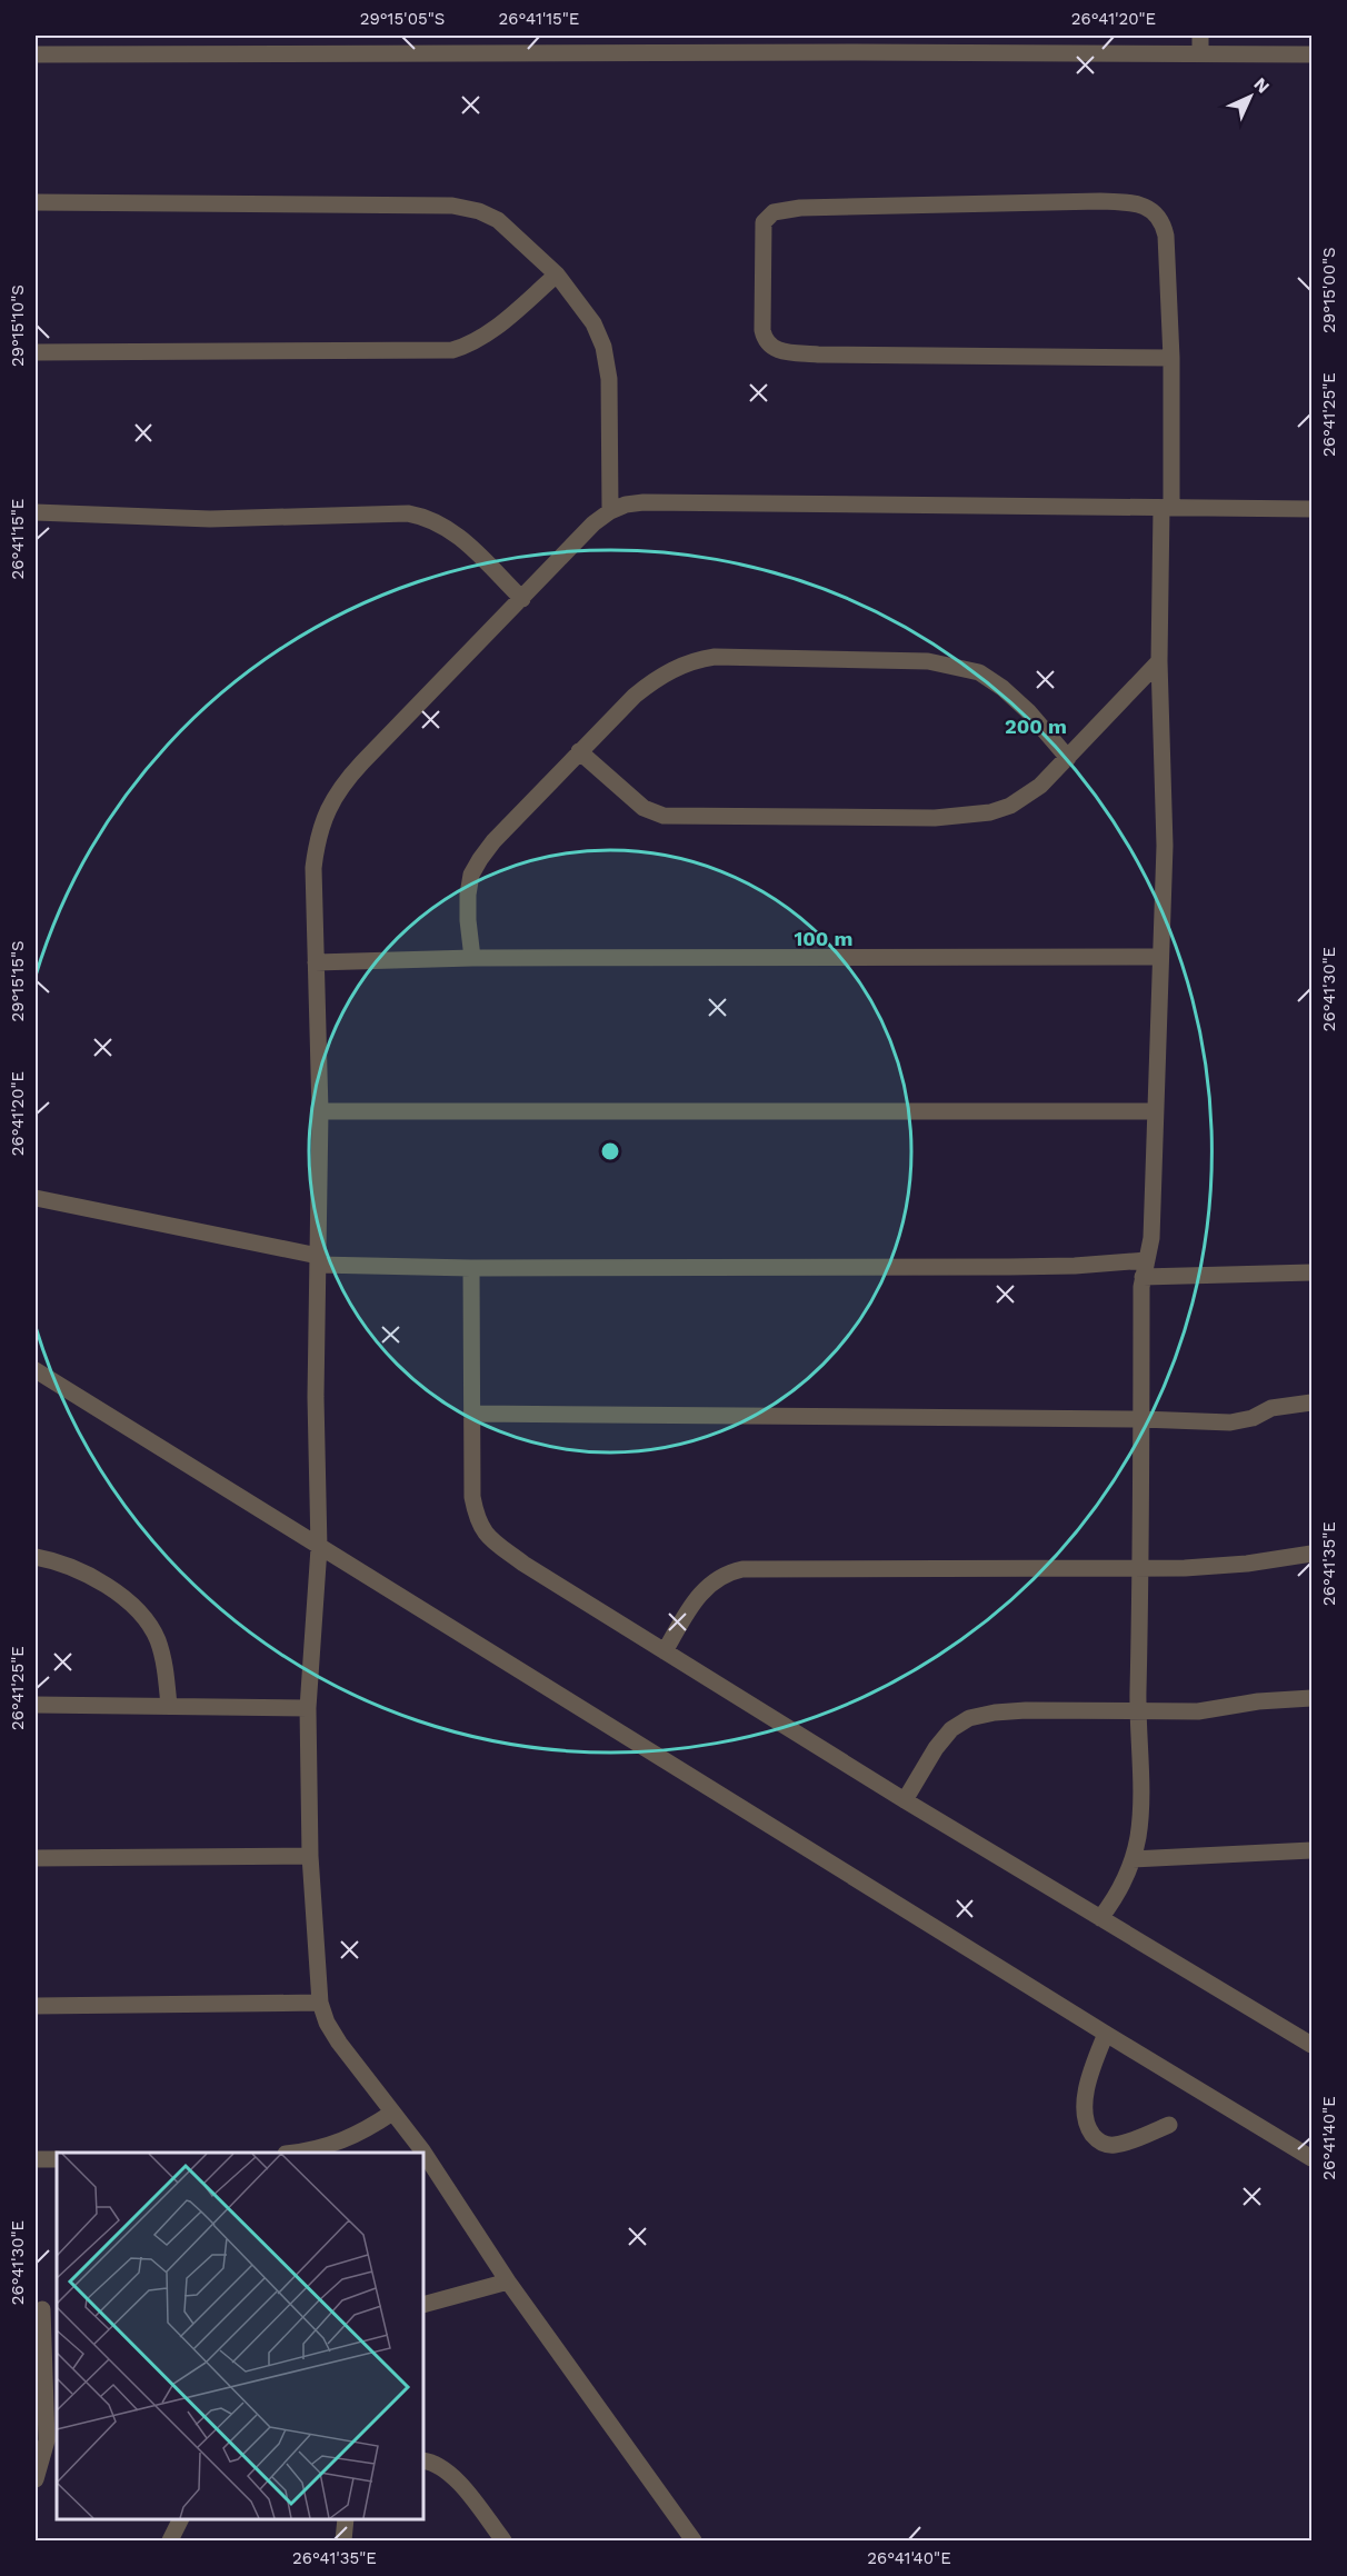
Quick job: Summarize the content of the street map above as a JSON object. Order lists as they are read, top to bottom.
{
  "north": "top right",
  "coordinates": [
    "29°15'05\"S",
    "26°41'15\"E",
    "26°41'20\"E",
    "29°15'00\"S",
    "29°15'10\"S",
    "26°41'25\"E",
    "29°15'15\"S",
    "26°41'30\"E",
    "26°41'35\"E",
    "26°41'40\"E"
  ],
  "rings": ["200 m", "100 m"]
}
